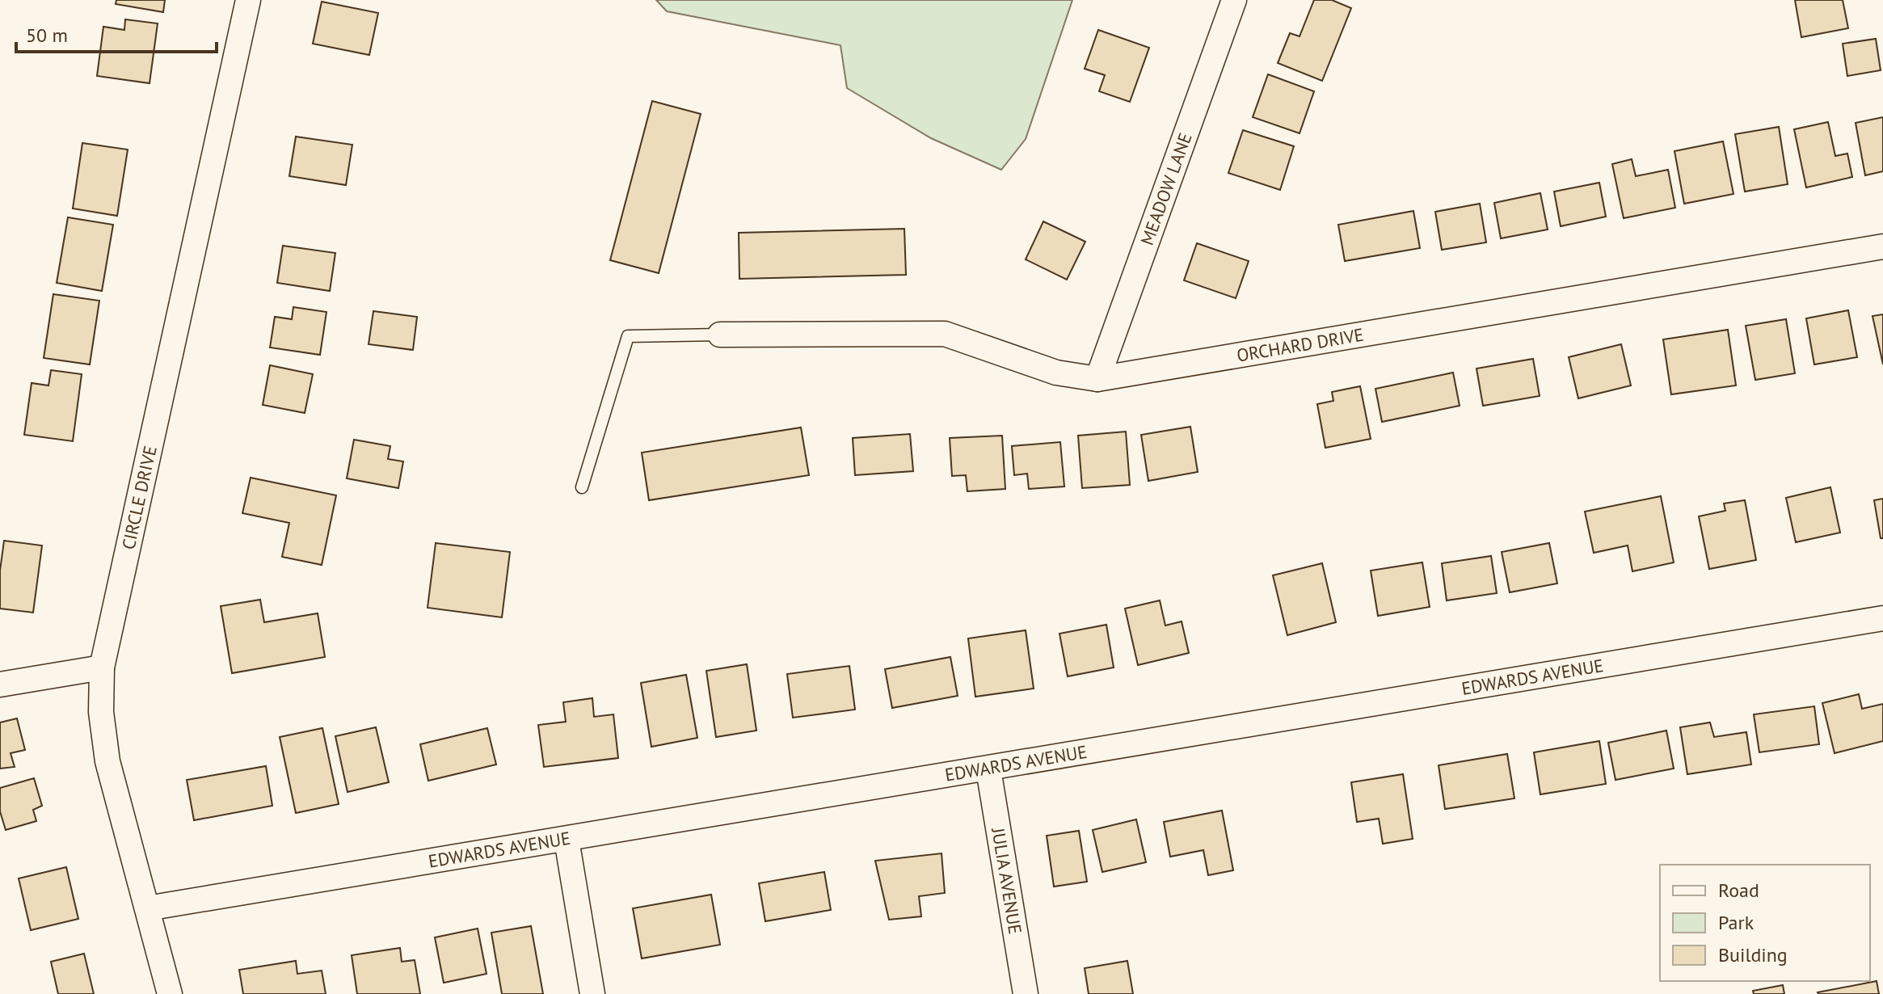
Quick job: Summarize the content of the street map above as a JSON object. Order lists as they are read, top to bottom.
{
  "streets": {
    "street": [
      "MEADOW LANE",
      "ORCHARD DRIVE",
      "CIRCLE DRIVE",
      "EDWARDS AVENUE",
      "JULIA AVENUE"
    ]
  },
  "crossings": [
    ["MEADOW LANE", "ORCHARD DRIVE"],
    ["CIRCLE DRIVE", "EDWARDS AVENUE"],
    ["EDWARDS AVENUE", "JULIA AVENUE"]
  ],
  "legend": ["Road", "Park", "Building"],
  "scale_bar": "50 m"
}
